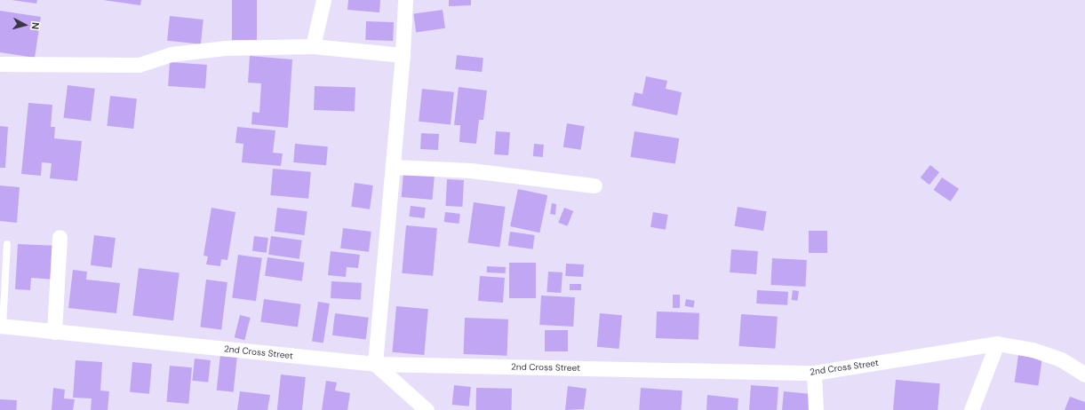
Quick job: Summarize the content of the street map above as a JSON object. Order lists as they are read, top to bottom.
{
  "streets": {
    "street": ["2nd Cross Street"]
  },
  "north": "right"
}
